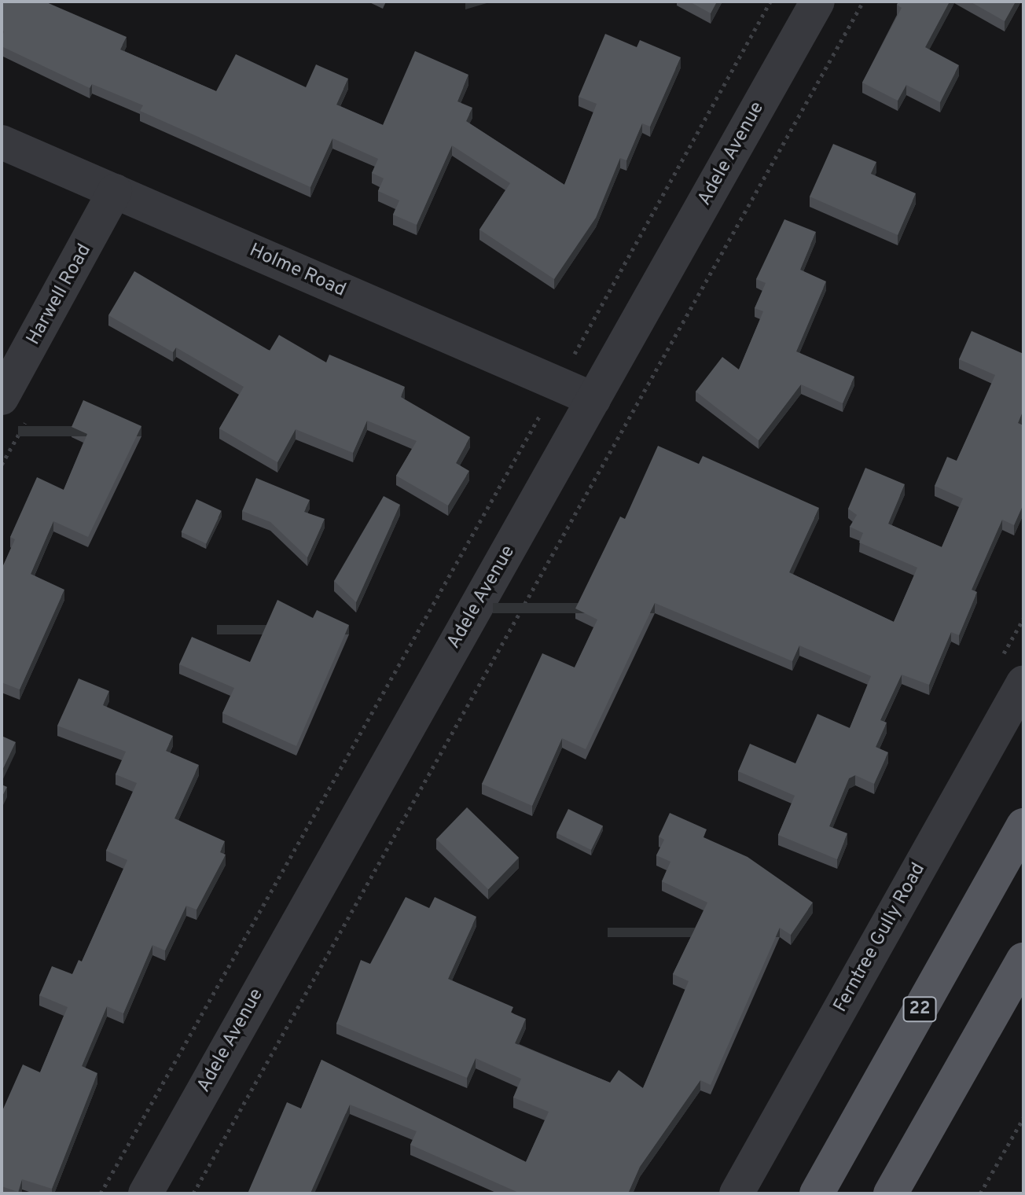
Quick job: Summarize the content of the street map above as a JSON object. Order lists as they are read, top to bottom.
{
  "streets": {
    "main road": ["22"],
    "street": [
      "Adele Avenue",
      "Holme Road",
      "Harwell Road",
      "Ferntree Gully Road"
    ]
  },
  "crossings": [
    ["Adele Avenue", "Holme Road"],
    ["Holme Road", "Harwell Road"]
  ]
}
